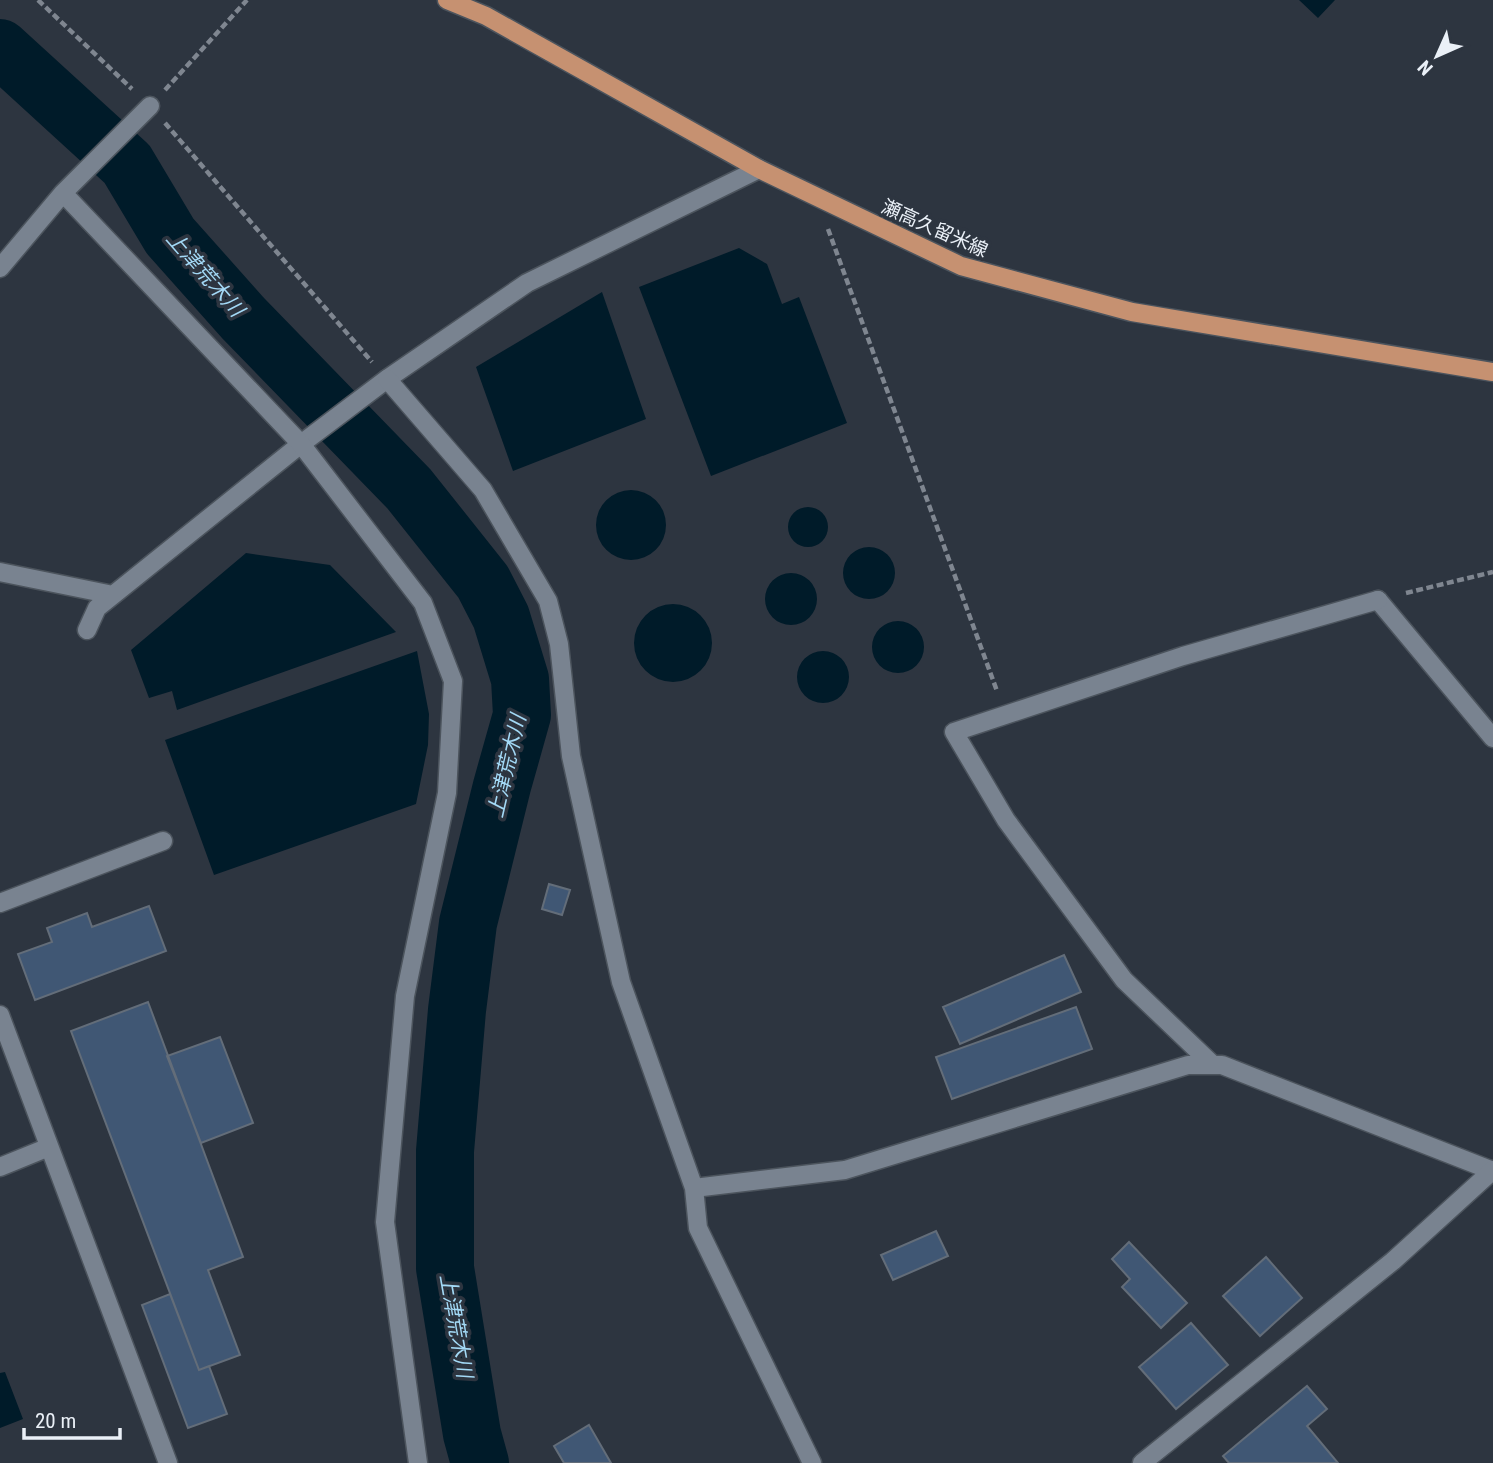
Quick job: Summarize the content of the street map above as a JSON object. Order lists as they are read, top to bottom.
{
  "streets": {
    "main road": ["瀬高久留米線"]
  },
  "water": ["上津荒木川"],
  "scale_bar": "20 m",
  "north": "bottom left"
}
